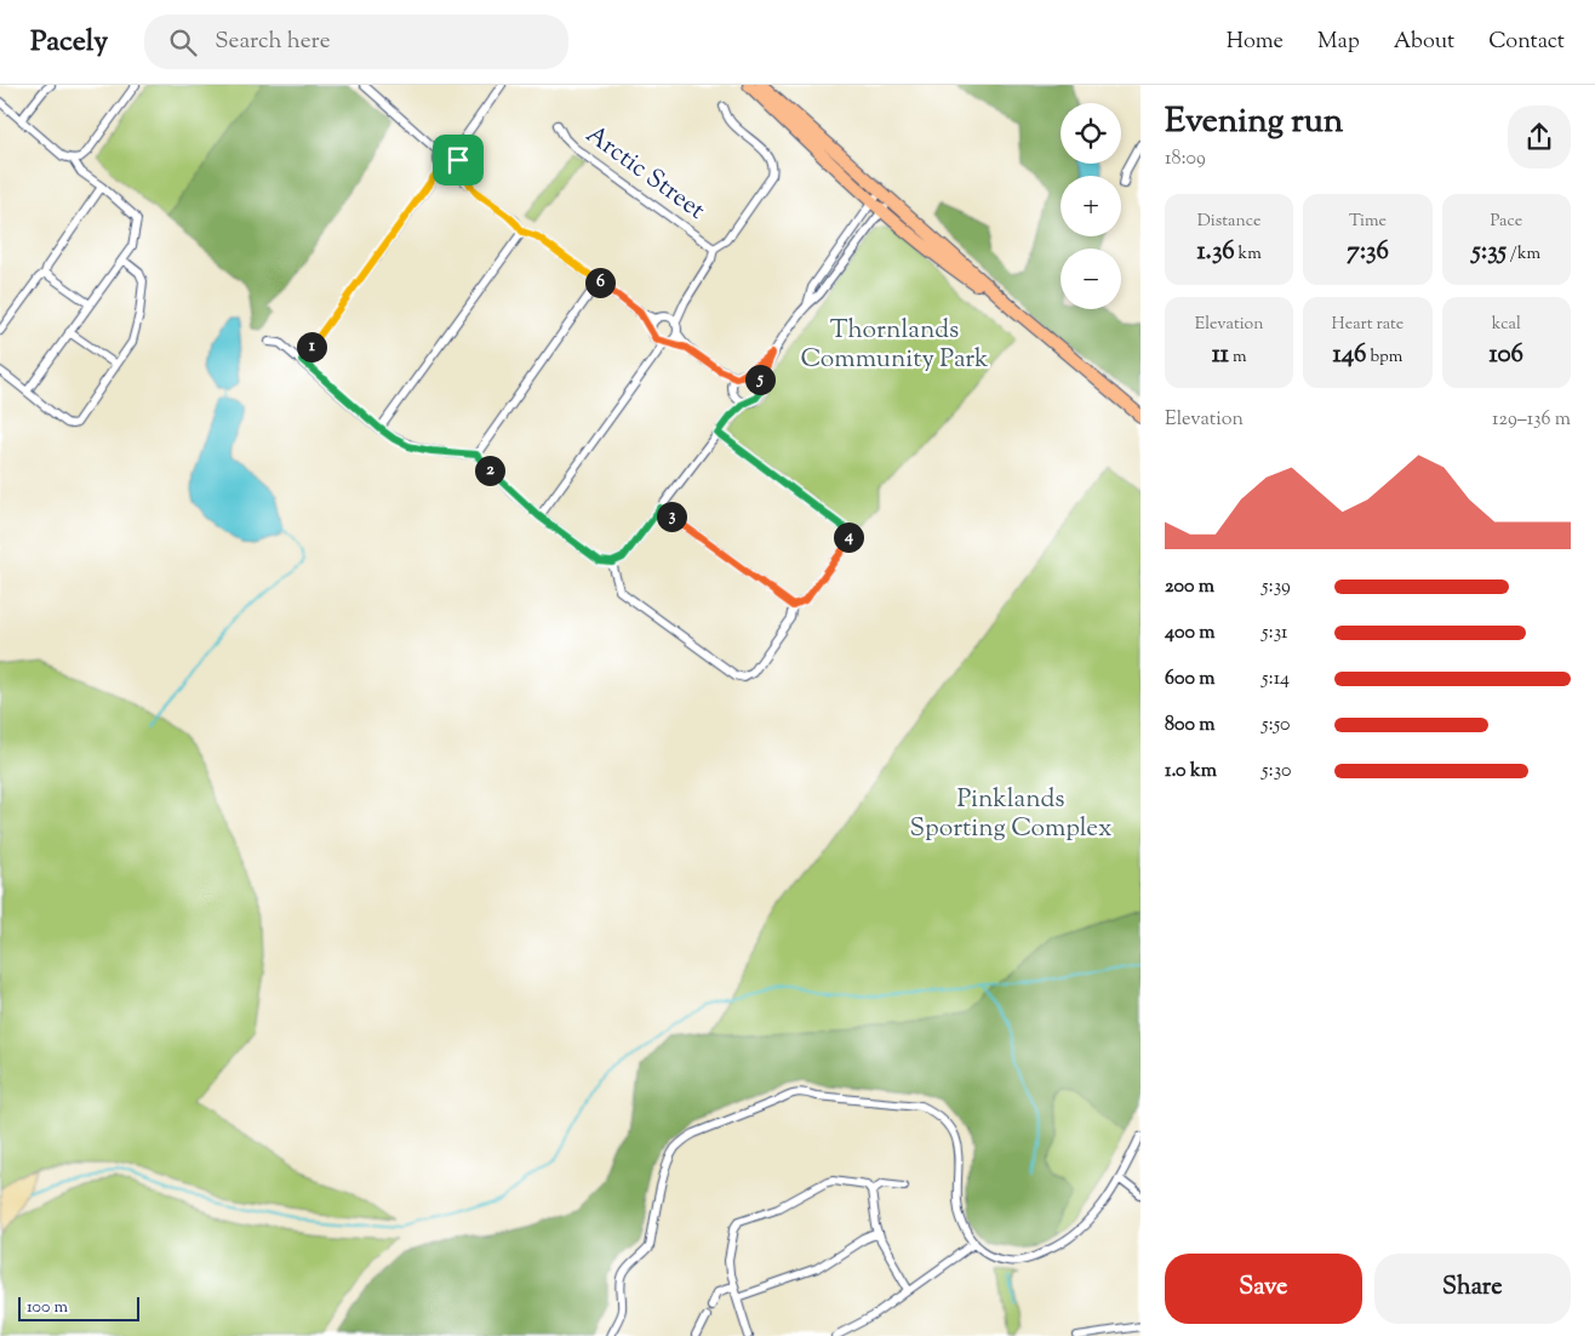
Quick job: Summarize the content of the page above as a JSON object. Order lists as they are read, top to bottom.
{
  "streets": {
    "street": ["Arctic Street"]
  },
  "parks": ["Thornlands Community Park", "Pinklands Sporting Complex"],
  "scale_bar": "100 m",
  "page": {
    "header": "Pacely",
    "search": "Search here",
    "nav": [
      "Home",
      "Map",
      "About",
      "Contact"
    ],
    "heading": ["Evening run", "18:09"],
    "map_buttons": ["+", "−"],
    "stats": [
      ["Distance", "1.36 km"],
      ["Time", "7:36"],
      ["Pace", "5:35 /km"],
      ["Elevation", "11 m"],
      ["Heart rate", "146 bpm"],
      ["kcal", "106"]
    ],
    "pins": [
      "6",
      "1",
      "5",
      "2",
      "3",
      "4"
    ],
    "chart": ["Elevation", "129–136 m"],
    "list": [
      {
        "name": "200 m",
        "note": "5:39"
      },
      {
        "name": "400 m",
        "note": "5:31"
      },
      {
        "name": "600 m",
        "note": "5:14"
      },
      {
        "name": "800 m",
        "note": "5:50"
      },
      {
        "name": "1.0 km",
        "note": "5:30"
      }
    ],
    "buttons": ["Save", "Share"],
    "scale": "100 m"
  }
}
